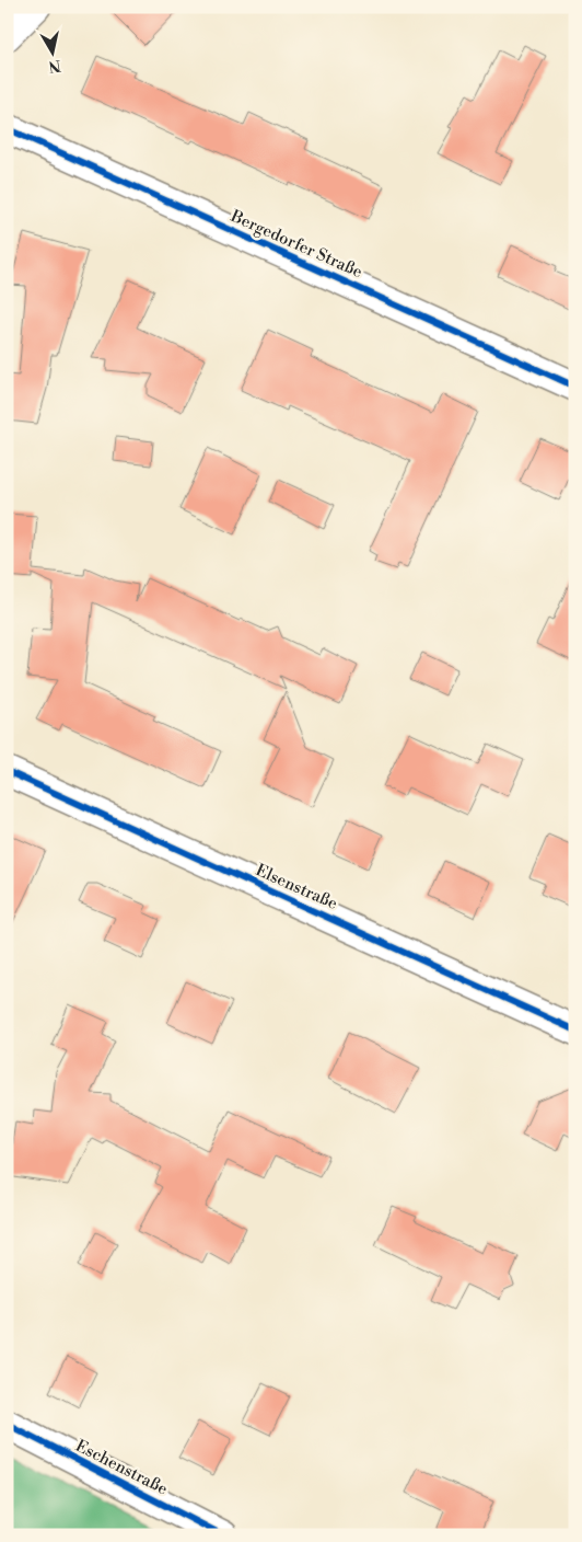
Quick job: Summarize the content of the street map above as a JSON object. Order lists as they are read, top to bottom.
{
  "streets": {
    "street": ["Bergedorfer Straße", "Elsenstraße", "Eschenstraße"]
  },
  "north": "bottom"
}
